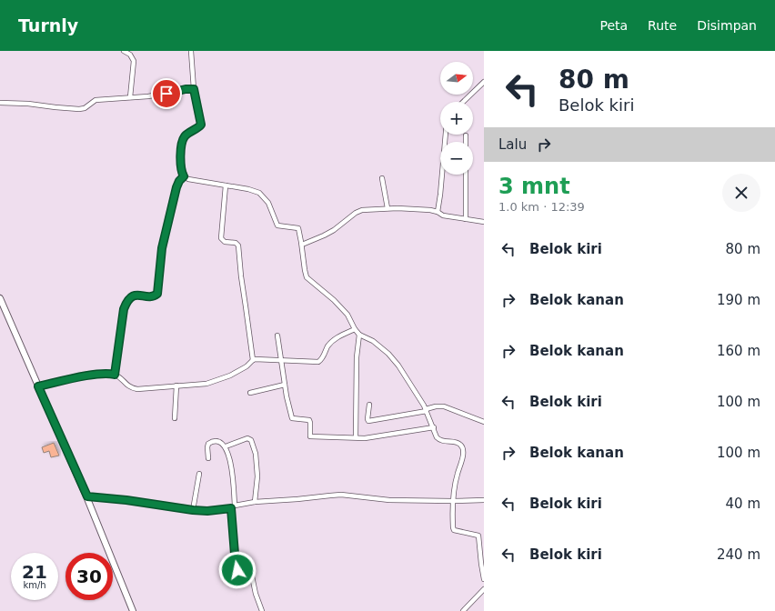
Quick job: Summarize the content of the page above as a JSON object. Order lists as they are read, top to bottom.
{
  "north": "right",
  "page": {
    "header": "Turnly",
    "nav": ["Peta", "Rute", "Disimpan"],
    "turn": ["80 m", "Belok kiri"],
    "map_buttons": ["+", "−"],
    "then": "Lalu",
    "heading": ["3 mnt", "1.0 km · 12:39"],
    "list": [
      {
        "name": "Belok kiri",
        "value": "80 m"
      },
      {
        "name": "Belok kanan",
        "value": "190 m"
      },
      {
        "name": "Belok kanan",
        "value": "160 m"
      },
      {
        "name": "Belok kiri",
        "value": "100 m"
      },
      {
        "name": "Belok kanan",
        "value": "100 m"
      },
      {
        "name": "Belok kiri",
        "value": "40 m"
      },
      {
        "name": "Belok kiri",
        "value": "240 m"
      }
    ],
    "speed": "21 km/h",
    "limit": "30"
  }
}
